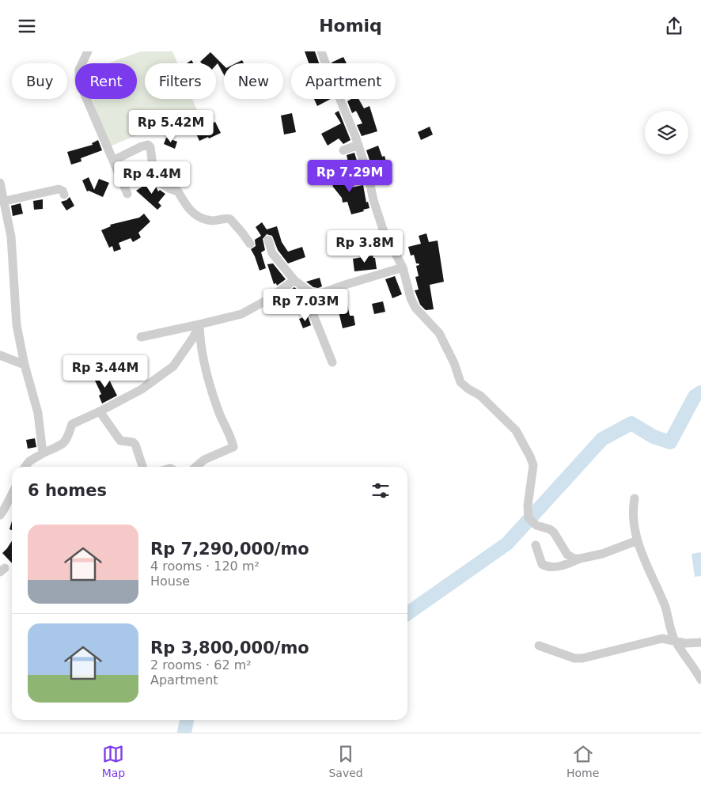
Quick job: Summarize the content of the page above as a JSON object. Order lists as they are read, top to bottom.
{
  "page": {
    "header": "Homiq",
    "chip": [
      "Buy",
      "Rent",
      "Filters",
      "New",
      "Apartment"
    ],
    "price": [
      "Rp 5.42M",
      "Rp 7.29M",
      "Rp 4.4M",
      "Rp 3.8M",
      "Rp 7.03M",
      "Rp 3.44M"
    ],
    "heading": "6 homes",
    "list": [
      {
        "name": "Rp 7,290,000/mo",
        "note": "4 rooms · 120 m² · House"
      },
      {
        "name": "Rp 3,800,000/mo",
        "note": "2 rooms · 62 m² · Apartment"
      }
    ],
    "tabs": ["Map", "Saved", "Home"]
  }
}
